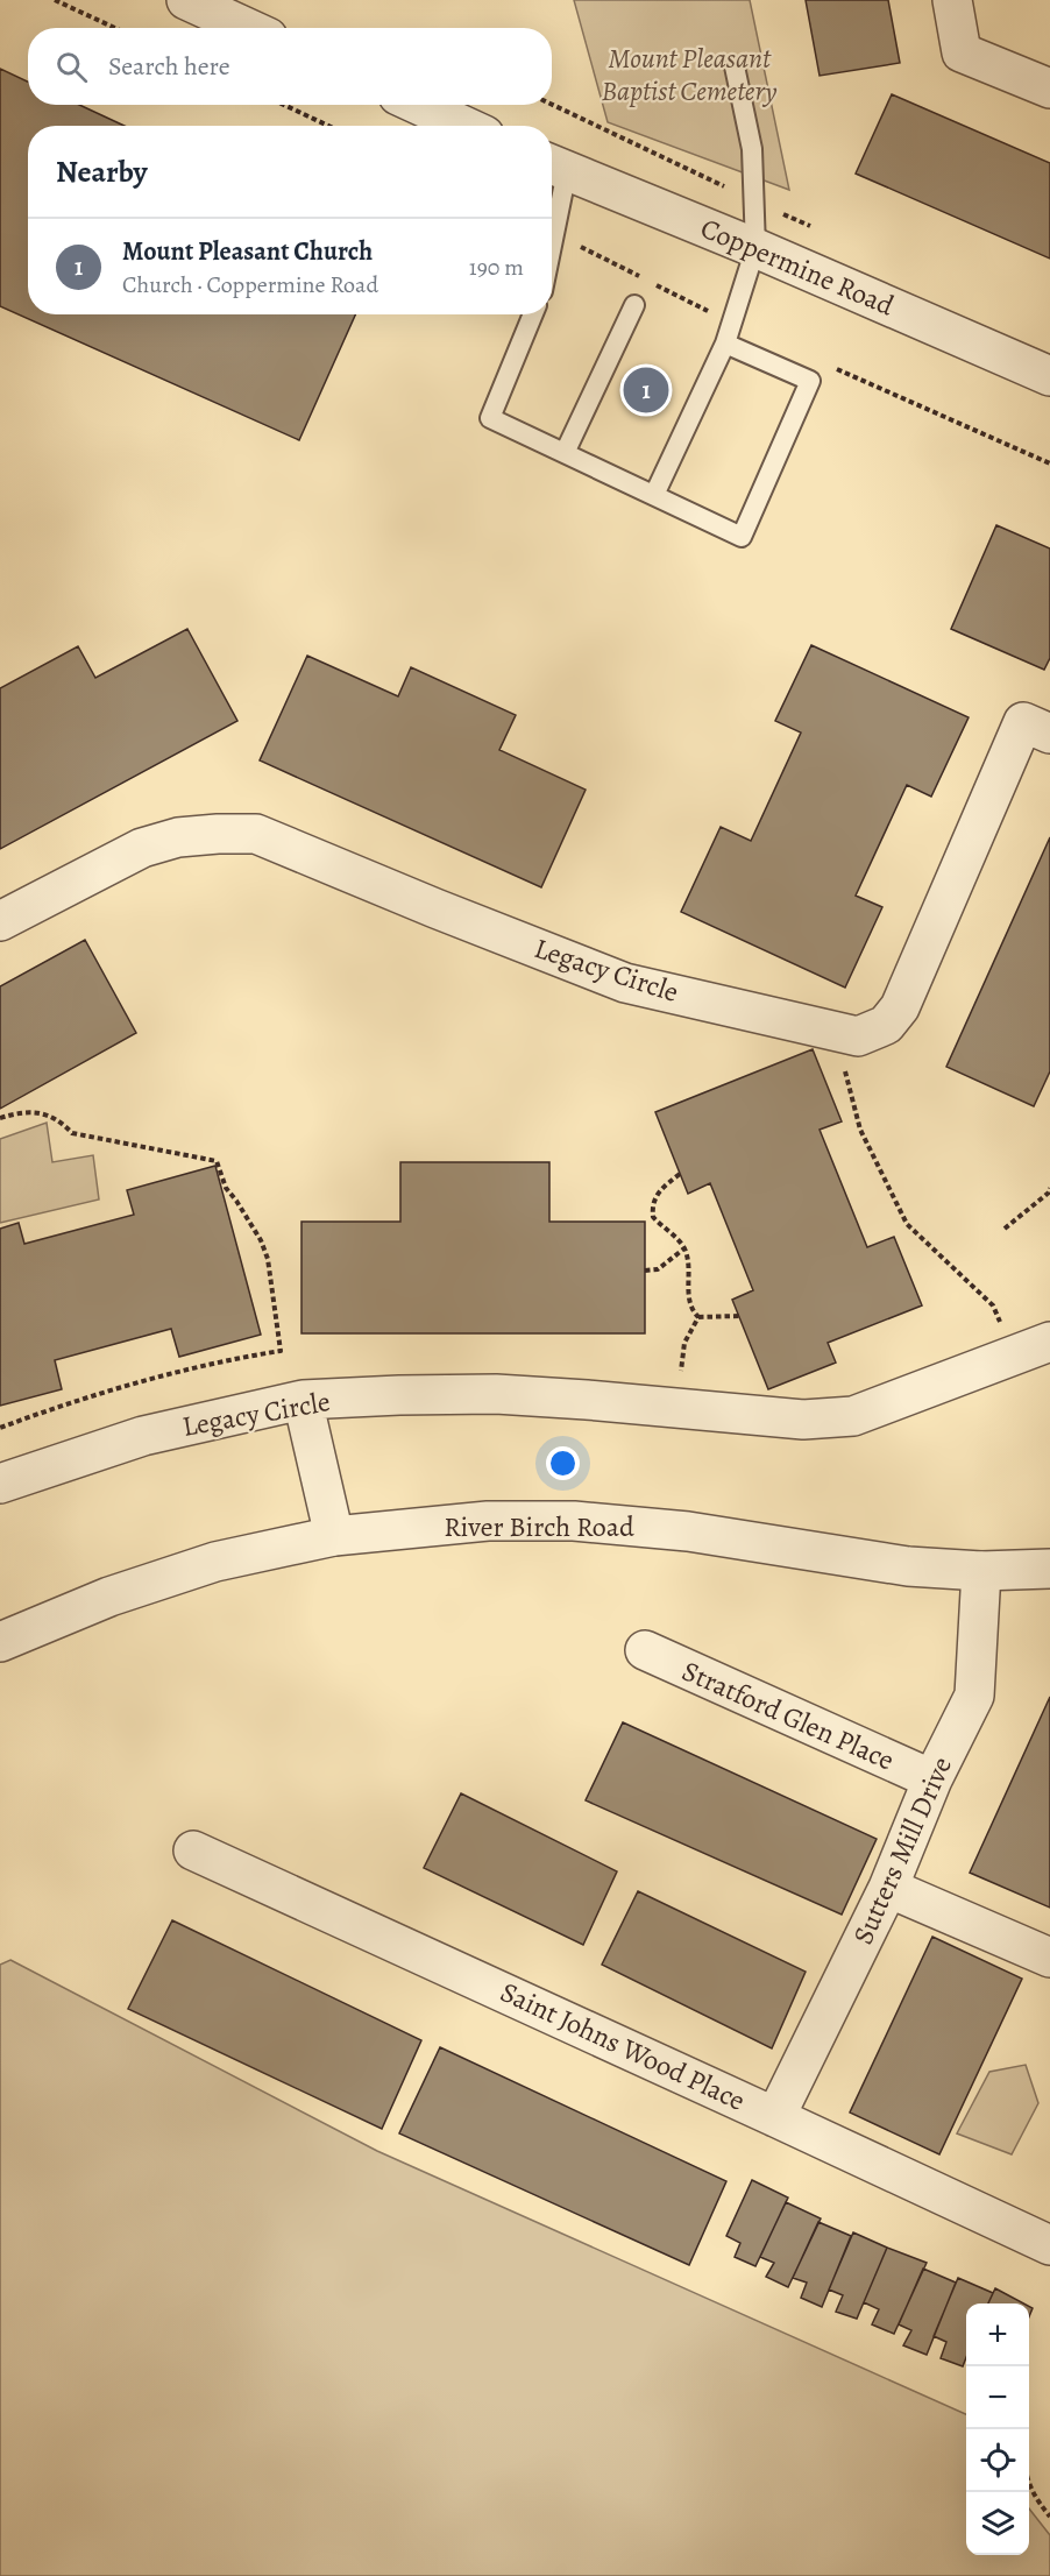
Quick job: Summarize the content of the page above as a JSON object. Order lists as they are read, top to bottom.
{
  "streets": {
    "street": [
      "Coppermine Road",
      "Legacy Circle",
      "River Birch Road",
      "Stratford Glen Place",
      "Sutters Mill Drive",
      "Saint Johns Wood Place"
    ]
  },
  "crossings": [
    ["River Birch Road", "Sutters Mill Drive"],
    ["Stratford Glen Place", "Sutters Mill Drive"],
    ["Sutters Mill Drive", "Saint Johns Wood Place"]
  ],
  "parks": ["Mount Pleasant Baptist Cemetery"],
  "page": {
    "search": "Search here",
    "heading": "Nearby",
    "list": [
      {
        "mark": "1",
        "name": "Mount Pleasant Church",
        "note": "Church · Coppermine Road",
        "value": "190 m"
      }
    ],
    "pins": "1",
    "map_buttons": ["+", "−"]
  }
}
